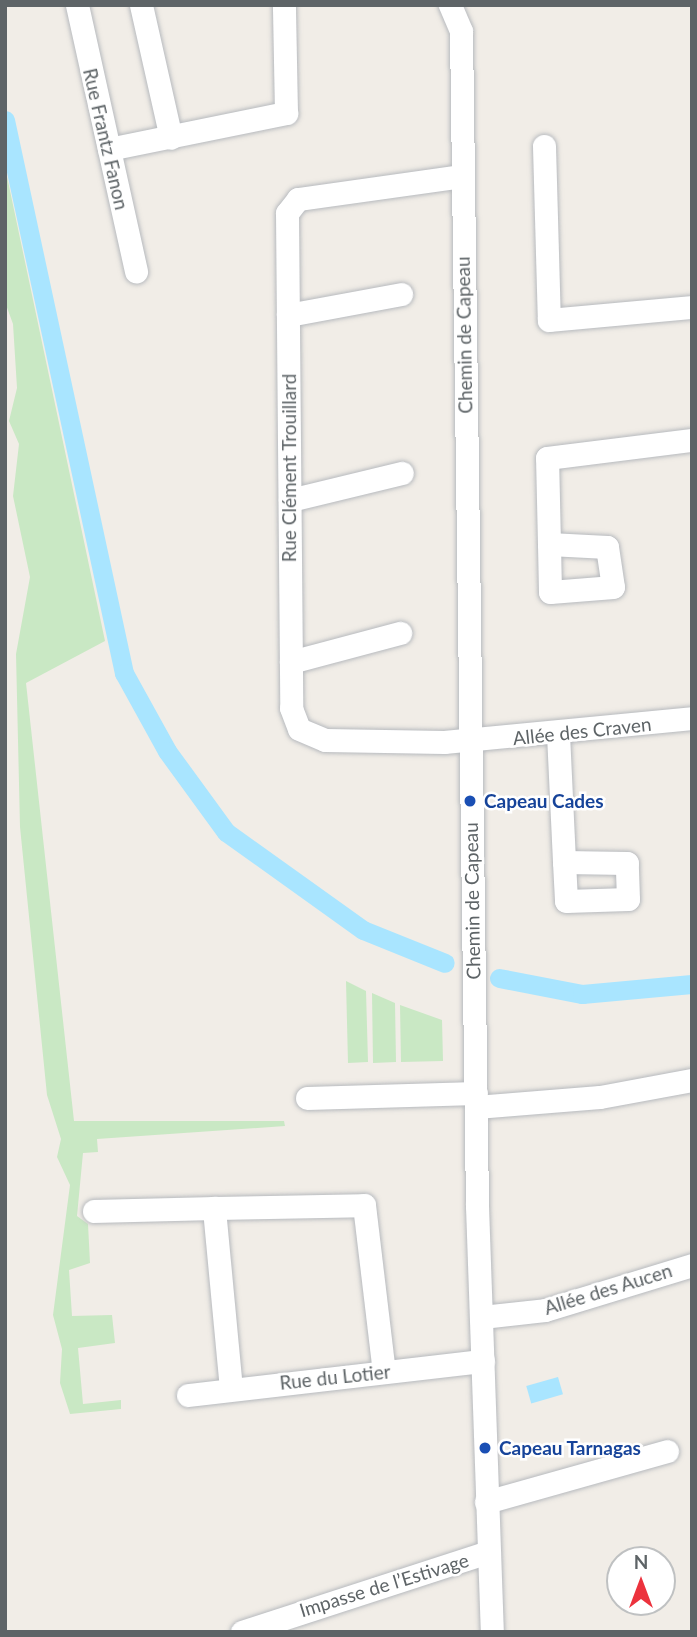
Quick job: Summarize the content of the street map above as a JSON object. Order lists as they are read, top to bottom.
{
  "streets": {
    "street": [
      "Rue Frantz Fanon",
      "Chemin de Capeau",
      "Rue Clément Trouillard",
      "Allée des Craven",
      "Allée des Aucen",
      "Rue du Lotier",
      "Impasse de l’Estivage"
    ]
  },
  "crossings": [
    ["Chemin de Capeau", "Rue Clément Trouillard"],
    ["Chemin de Capeau", "Allée des Craven"],
    ["Chemin de Capeau", "Allée des Aucen"],
    ["Chemin de Capeau", "Rue du Lotier"],
    ["Chemin de Capeau", "Impasse de l’Estivage"],
    ["Rue Clément Trouillard", "Allée des Craven"]
  ],
  "places": ["Capeau Cades", "Capeau Tarnagas"],
  "north": "top"
}
